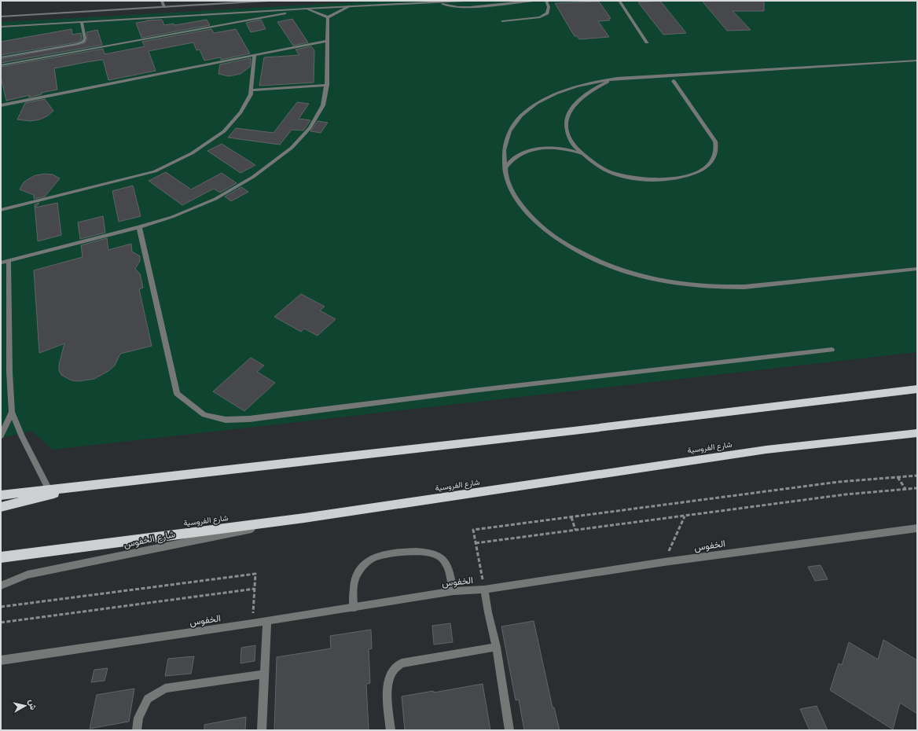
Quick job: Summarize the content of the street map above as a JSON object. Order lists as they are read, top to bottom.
{
  "streets": {
    "highway": ["شارع الفروسية"],
    "street": ["شارع الخفوس", "الخفوس"]
  },
  "crossings": [
    ["شارع الفروسية", "شارع الخفوس"]
  ],
  "north": "right"
}
